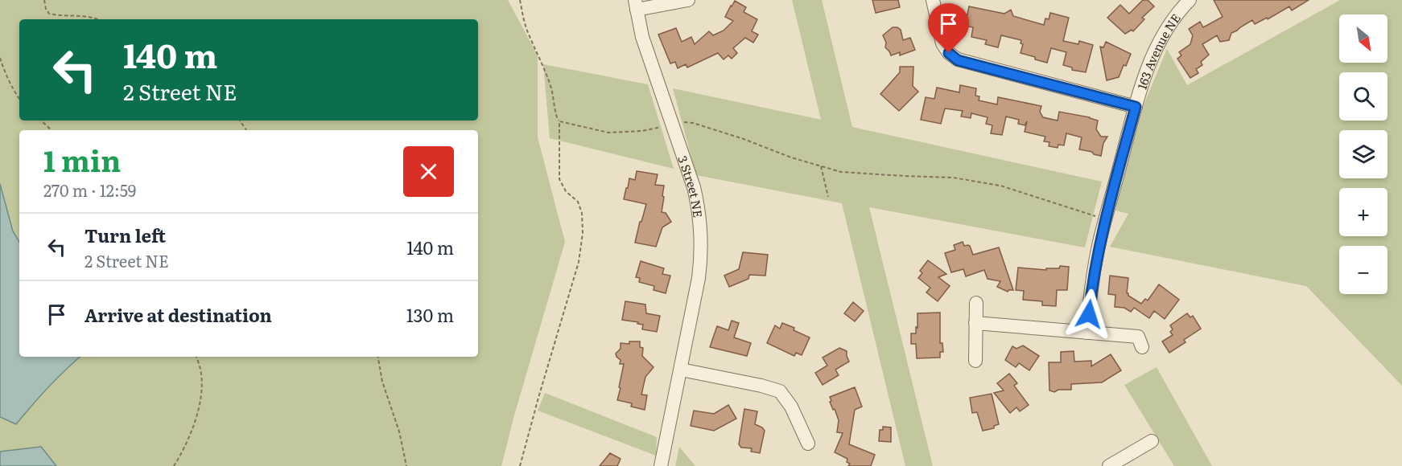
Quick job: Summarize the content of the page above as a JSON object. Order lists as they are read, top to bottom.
{
  "streets": {
    "street": ["163 Avenue NE", "3 Street NE"]
  },
  "north": "bottom right",
  "page": {
    "map_buttons": ["+", "−"],
    "turn": ["140 m", "2 Street NE"],
    "heading": ["1 min", "270 m · 12:59"],
    "list": [
      {
        "name": "Turn left",
        "note": "2 Street NE",
        "value": "140 m"
      },
      {
        "name": "Arrive at destination",
        "value": "130 m"
      }
    ]
  }
}
